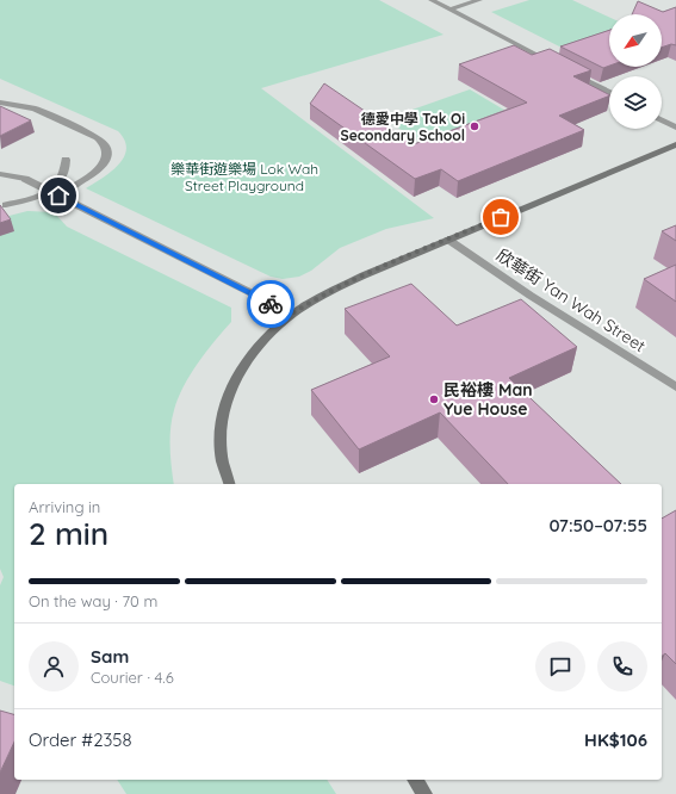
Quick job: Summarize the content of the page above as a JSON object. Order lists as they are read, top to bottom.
{
  "streets": {
    "street": ["欣華街 Yan Wah Street"]
  },
  "parks": ["樂華街遊樂場 Lok Wah Street Playground"],
  "places": ["德愛中學 Tak Oi Secondary School", "民裕樓 Man Yue House"],
  "north": "bottom left",
  "page": {
    "heading": ["2 min", "Arriving in", "07:50–07:55"],
    "panel": [
      "Sam",
      "Courier · 4.6",
      "Order #2358",
      "HK$106"
    ],
    "bar": "On the way · 70 m"
  }
}
